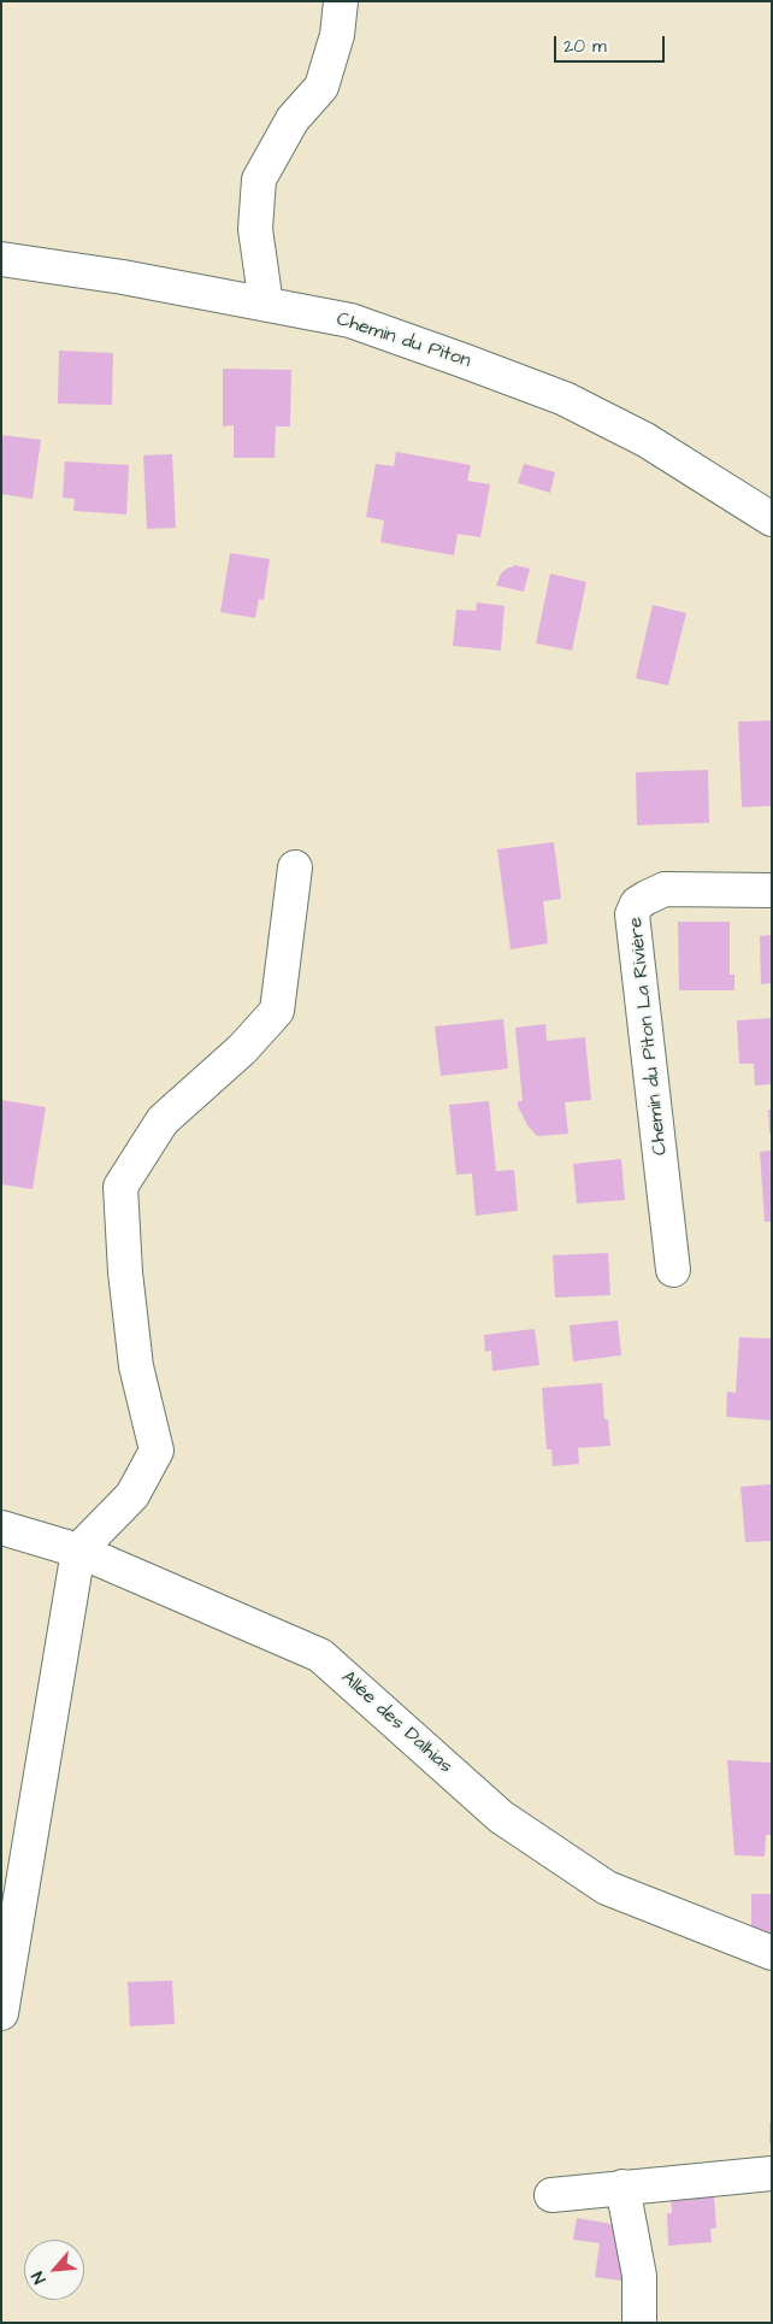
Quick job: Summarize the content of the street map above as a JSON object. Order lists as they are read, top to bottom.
{
  "streets": {
    "street": ["Chemin du Piton", "Chemin du Piton La Rivière", "Allée des Dalhias"]
  },
  "scale_bar": "20 m",
  "north": "bottom left"
}
